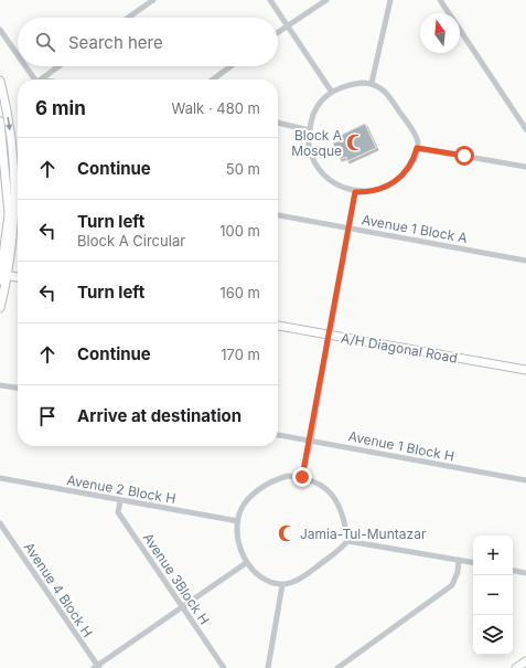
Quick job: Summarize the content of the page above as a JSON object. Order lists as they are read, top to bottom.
{
  "streets": {
    "main road": ["A/H Diagonal Road"],
    "street": [
      "Avenue 1 Block A",
      "Avenue 1 Block H",
      "Avenue 2 Block H",
      "Avenue 3Block H",
      "Avenue 4 Block H"
    ]
  },
  "crossings": [
    ["Avenue 2 Block H", "Avenue 3Block H"]
  ],
  "places": {
    "mosque": ["Block A Mosque", "Jamia-Tul-Muntazar"]
  },
  "north": "top",
  "page": {
    "search": "Search here",
    "heading": ["6 min", "Walk · 480 m"],
    "list": [
      ["Continue", "50 m"],
      ["Turn left", "Block A Circular", "100 m"],
      ["Turn left", "160 m"],
      ["Continue", "170 m"],
      "Arrive at destination"
    ],
    "map_buttons": ["+", "−"]
  }
}
